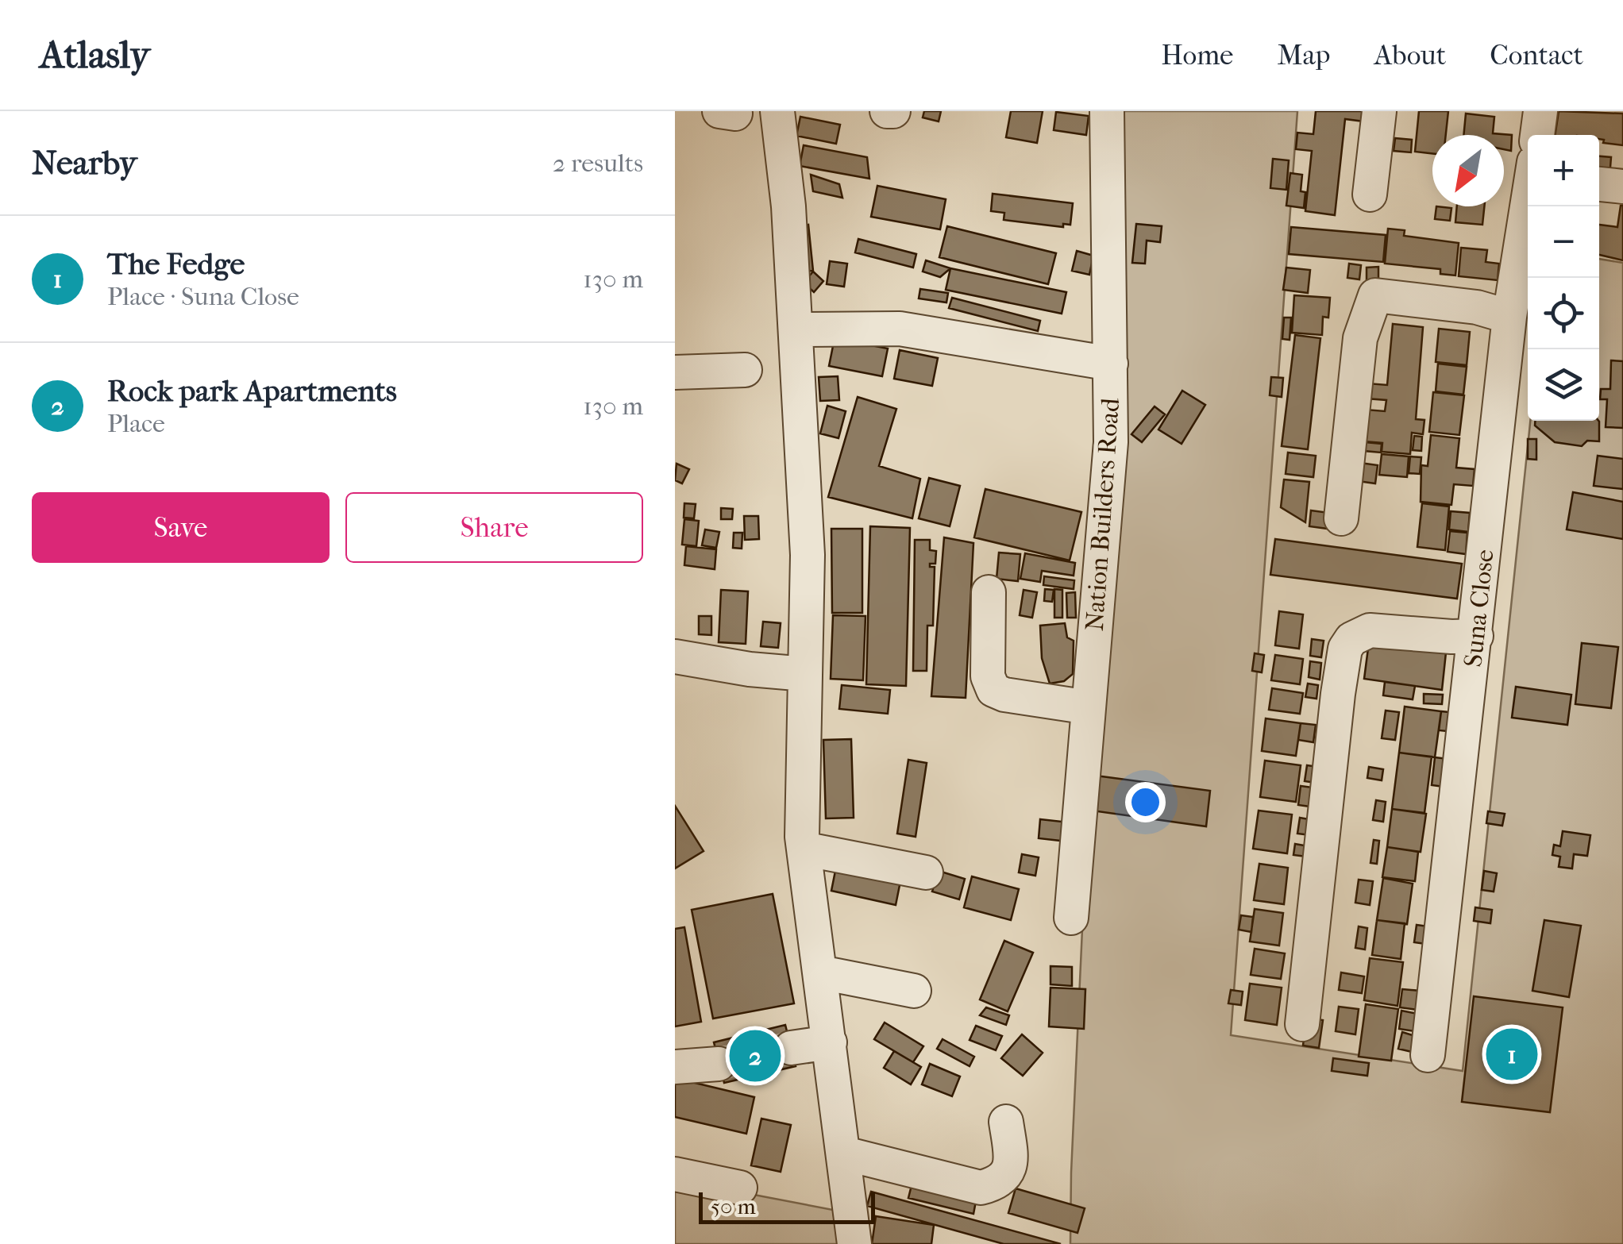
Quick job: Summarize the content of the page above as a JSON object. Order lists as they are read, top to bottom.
{
  "streets": {
    "street": ["Nation Builders Road", "Suna Close"]
  },
  "scale_bar": "50 m",
  "north": "bottom left",
  "page": {
    "header": "Atlasly",
    "nav": [
      "Home",
      "Map",
      "About",
      "Contact"
    ],
    "heading": ["Nearby", "2 results"],
    "map_buttons": ["+", "−"],
    "list": [
      {
        "mark": "1",
        "name": "The Fedge",
        "note": "Place · Suna Close",
        "value": "130 m"
      },
      {
        "mark": "2",
        "name": "Rock park Apartments",
        "note": "Place",
        "value": "130 m"
      }
    ],
    "buttons": ["Save", "Share"],
    "pins": ["1", "2"],
    "scale": "50 m"
  }
}
